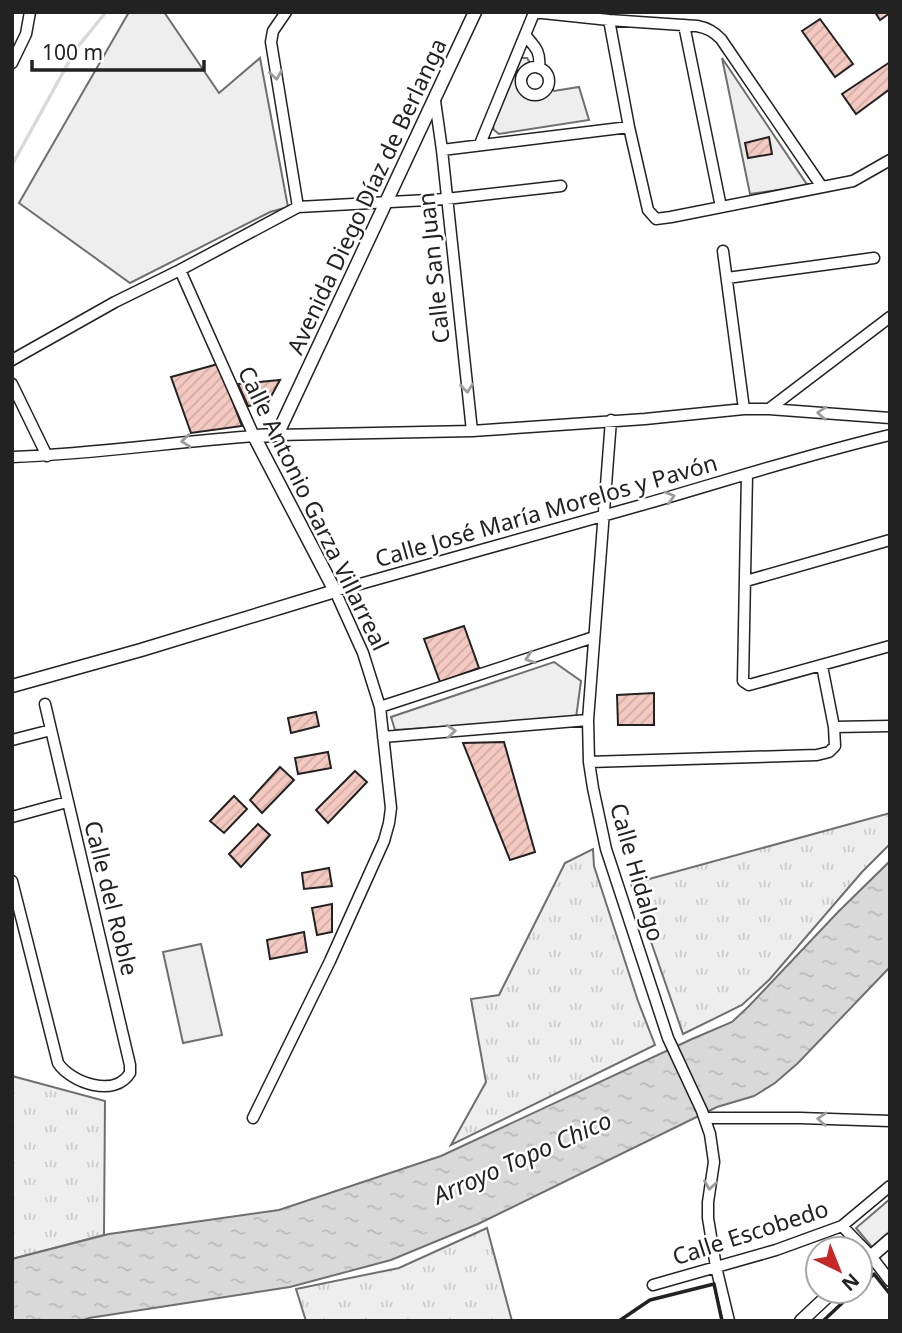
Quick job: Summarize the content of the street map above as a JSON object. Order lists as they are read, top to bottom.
{
  "streets": {
    "street": [
      "Avenida Diego Díaz de Berlanga",
      "Calle San Juan",
      "Calle Antonio Garza Villarreal",
      "Calle José María Morelos y Pavón",
      "Calle Hidalgo",
      "Calle del Roble",
      "Calle Escobedo"
    ]
  },
  "crossings": [
    ["Avenida Diego Díaz de Berlanga", "Calle San Juan"],
    ["Calle Antonio Garza Villarreal", "Calle José María Morelos y Pavón"],
    ["Calle José María Morelos y Pavón", "Calle Hidalgo"],
    ["Calle Hidalgo", "Calle Escobedo"]
  ],
  "one_way": ["Calle San Juan"],
  "water": ["Arroyo Topo Chico"],
  "scale_bar": "100 m",
  "north": "bottom right"
}
